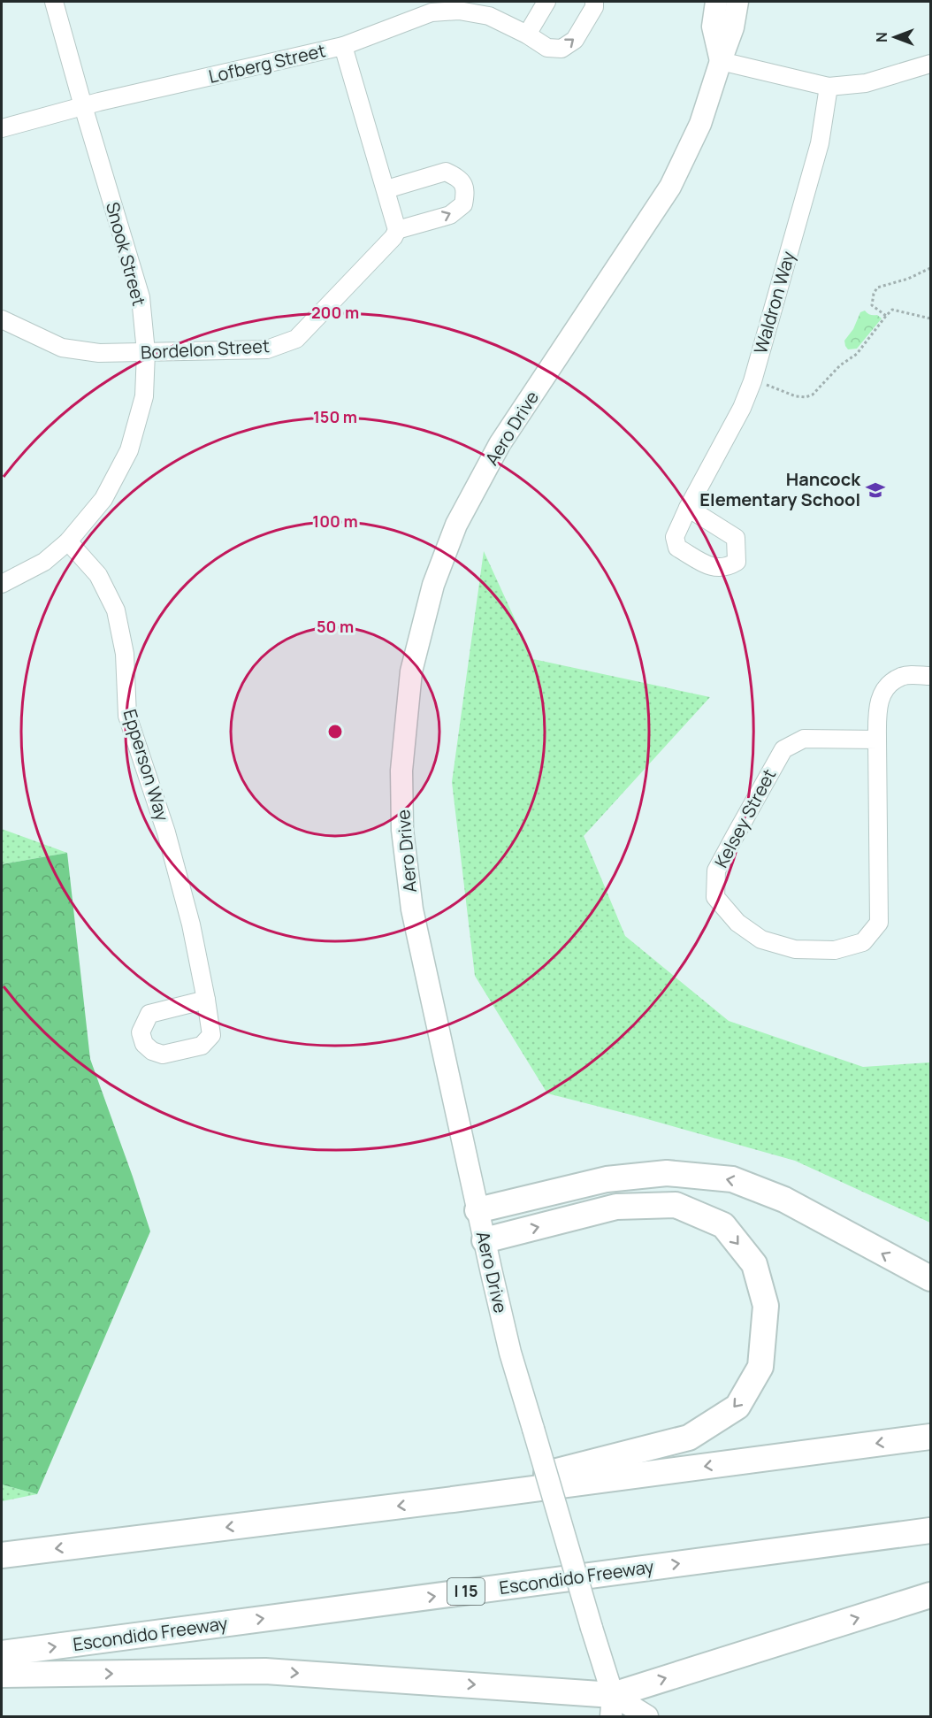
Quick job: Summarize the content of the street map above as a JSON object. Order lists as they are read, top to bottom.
{
  "streets": {
    "highway": ["Escondido Freeway", "I 15"],
    "main road": ["Aero Drive"],
    "street": [
      "Lofberg Street",
      "Snook Street",
      "Waldron Way",
      "Bordelon Street",
      "Epperson Way",
      "Kelsey Street"
    ]
  },
  "crossings": [
    ["Lofberg Street", "Snook Street"],
    ["Snook Street", "Bordelon Street"],
    ["Snook Street", "Epperson Way"]
  ],
  "places": {
    "school or university": ["Hancock Elementary School"]
  },
  "north": "left",
  "rings": [
    "200 m",
    "150 m",
    "100 m",
    "50 m"
  ]
}
